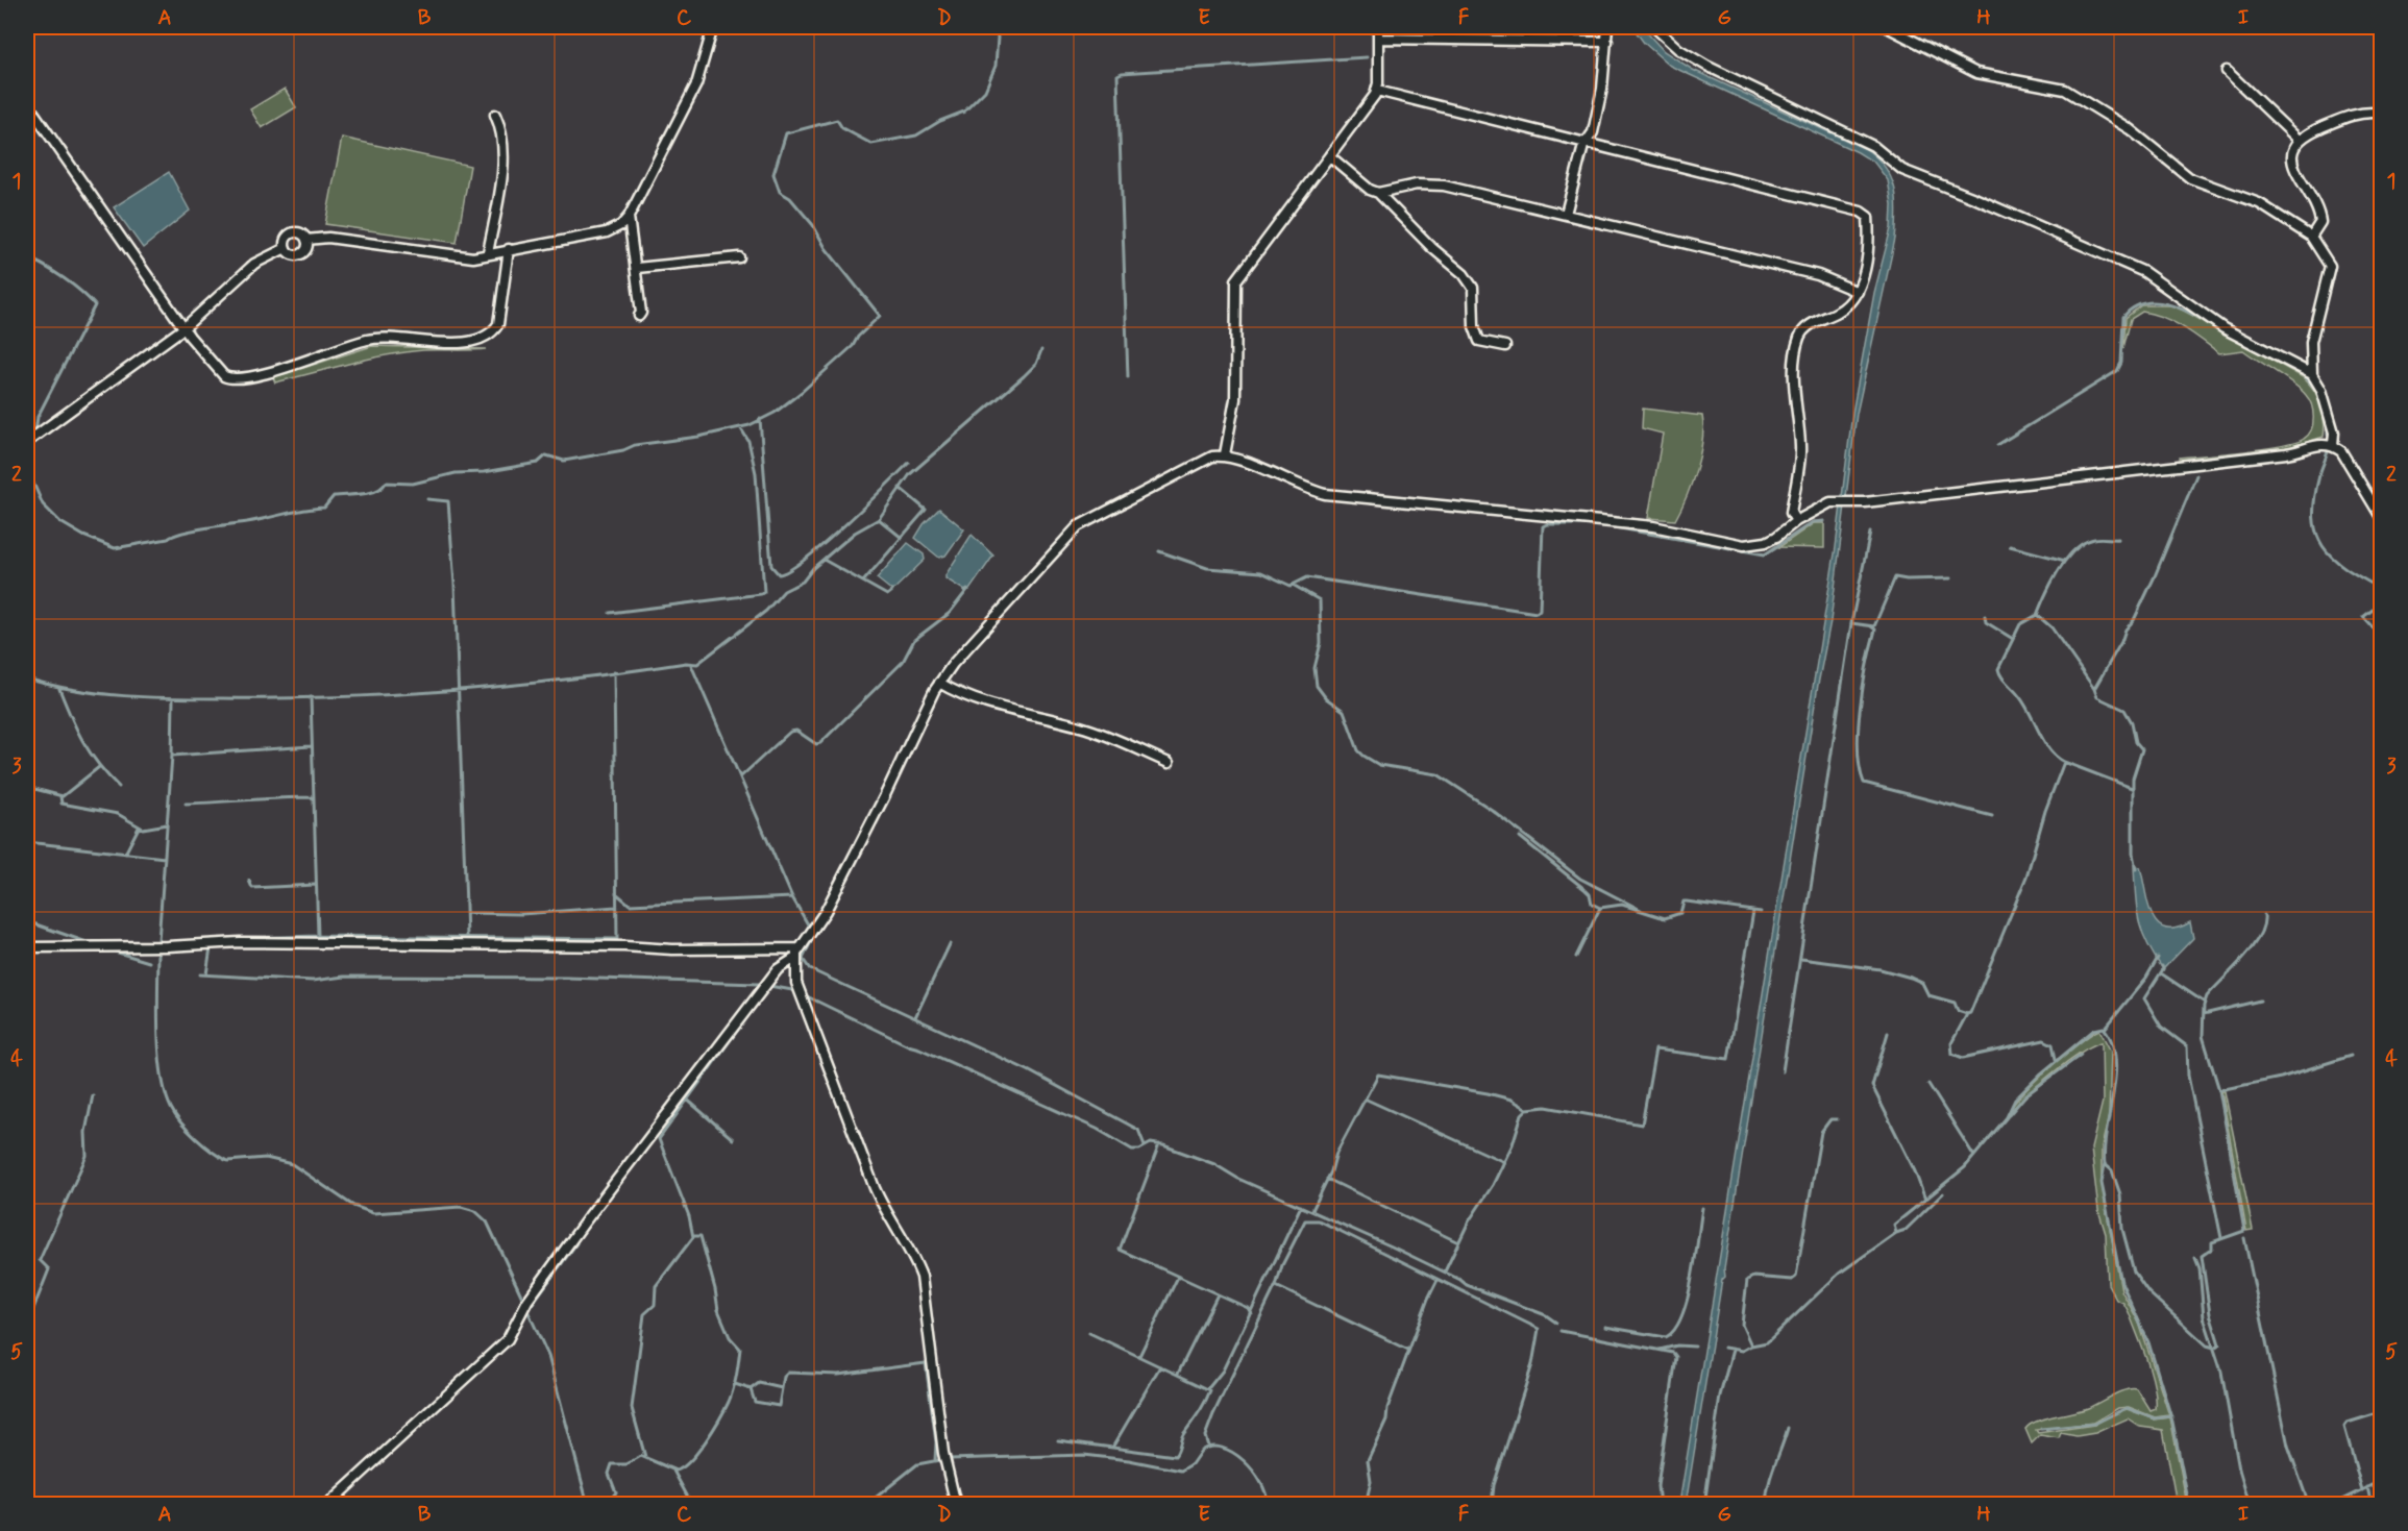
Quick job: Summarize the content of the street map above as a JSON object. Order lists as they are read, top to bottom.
{
  "grid": {
    "columns": [
      "A",
      "B",
      "C",
      "D",
      "E",
      "F",
      "G",
      "H",
      "I"
    ],
    "rows": [
      "1",
      "2",
      "3",
      "4",
      "5"
    ]
  }
}
